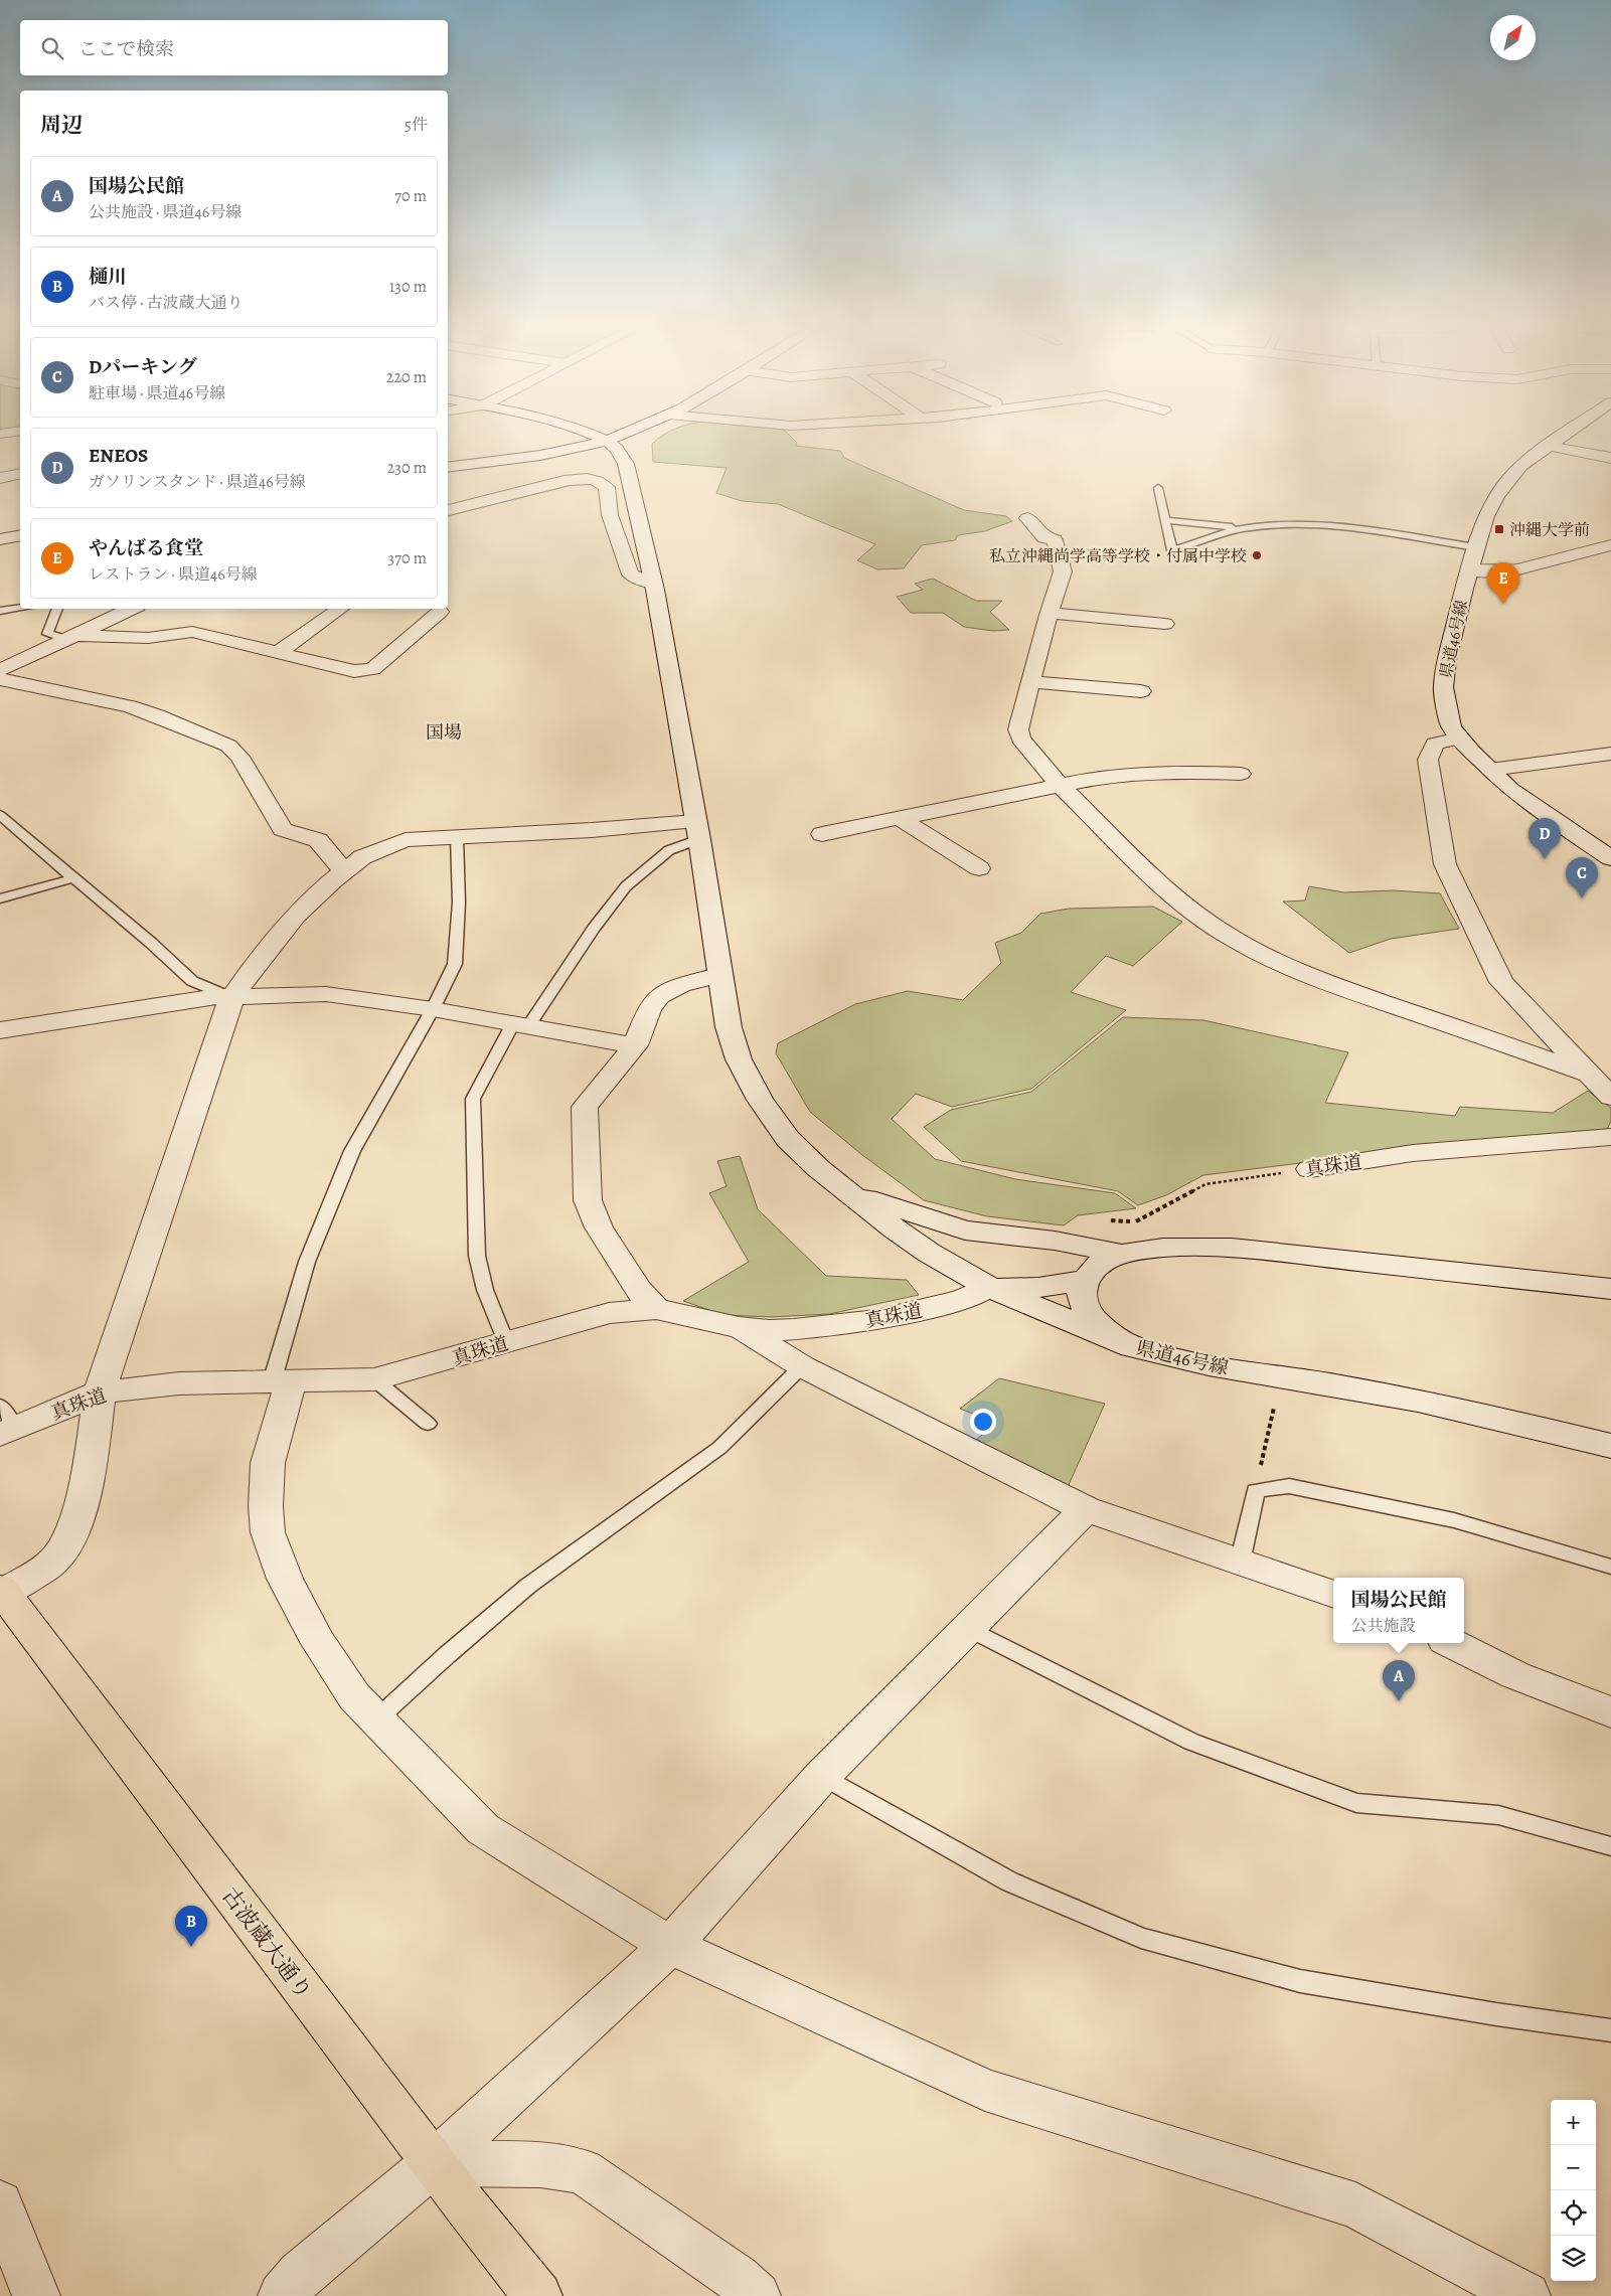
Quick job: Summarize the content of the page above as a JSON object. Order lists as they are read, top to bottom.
{
  "streets": {
    "highway": ["古波蔵大通り"],
    "street": ["県道46号線", "真珠道"]
  },
  "districts": ["国場"],
  "places": {
    "transit": ["沖縄大学前"],
    "other": ["私立沖縄尚学高等学校・付属中学校"]
  },
  "north": "top right",
  "page": {
    "search": "ここで検索",
    "heading": ["周辺", "5件"],
    "list": [
      {
        "mark": "A",
        "name": "国場公民館",
        "note": "公共施設 · 県道46号線",
        "value": "70 m"
      },
      {
        "mark": "B",
        "name": "樋川",
        "note": "バス停 · 古波蔵大通り",
        "value": "130 m"
      },
      {
        "mark": "C",
        "name": "Dパーキング",
        "note": "駐車場 · 県道46号線",
        "value": "220 m"
      },
      {
        "mark": "D",
        "name": "ENEOS",
        "note": "ガソリンスタンド · 県道46号線",
        "value": "230 m"
      },
      {
        "mark": "E",
        "name": "やんばる食堂",
        "note": "レストラン · 県道46号線",
        "value": "370 m"
      }
    ],
    "pins": [
      "E",
      "D",
      "C",
      "A",
      "B"
    ],
    "popup": ["国場公民館", "公共施設"],
    "map_buttons": ["+", "−"]
  }
}
